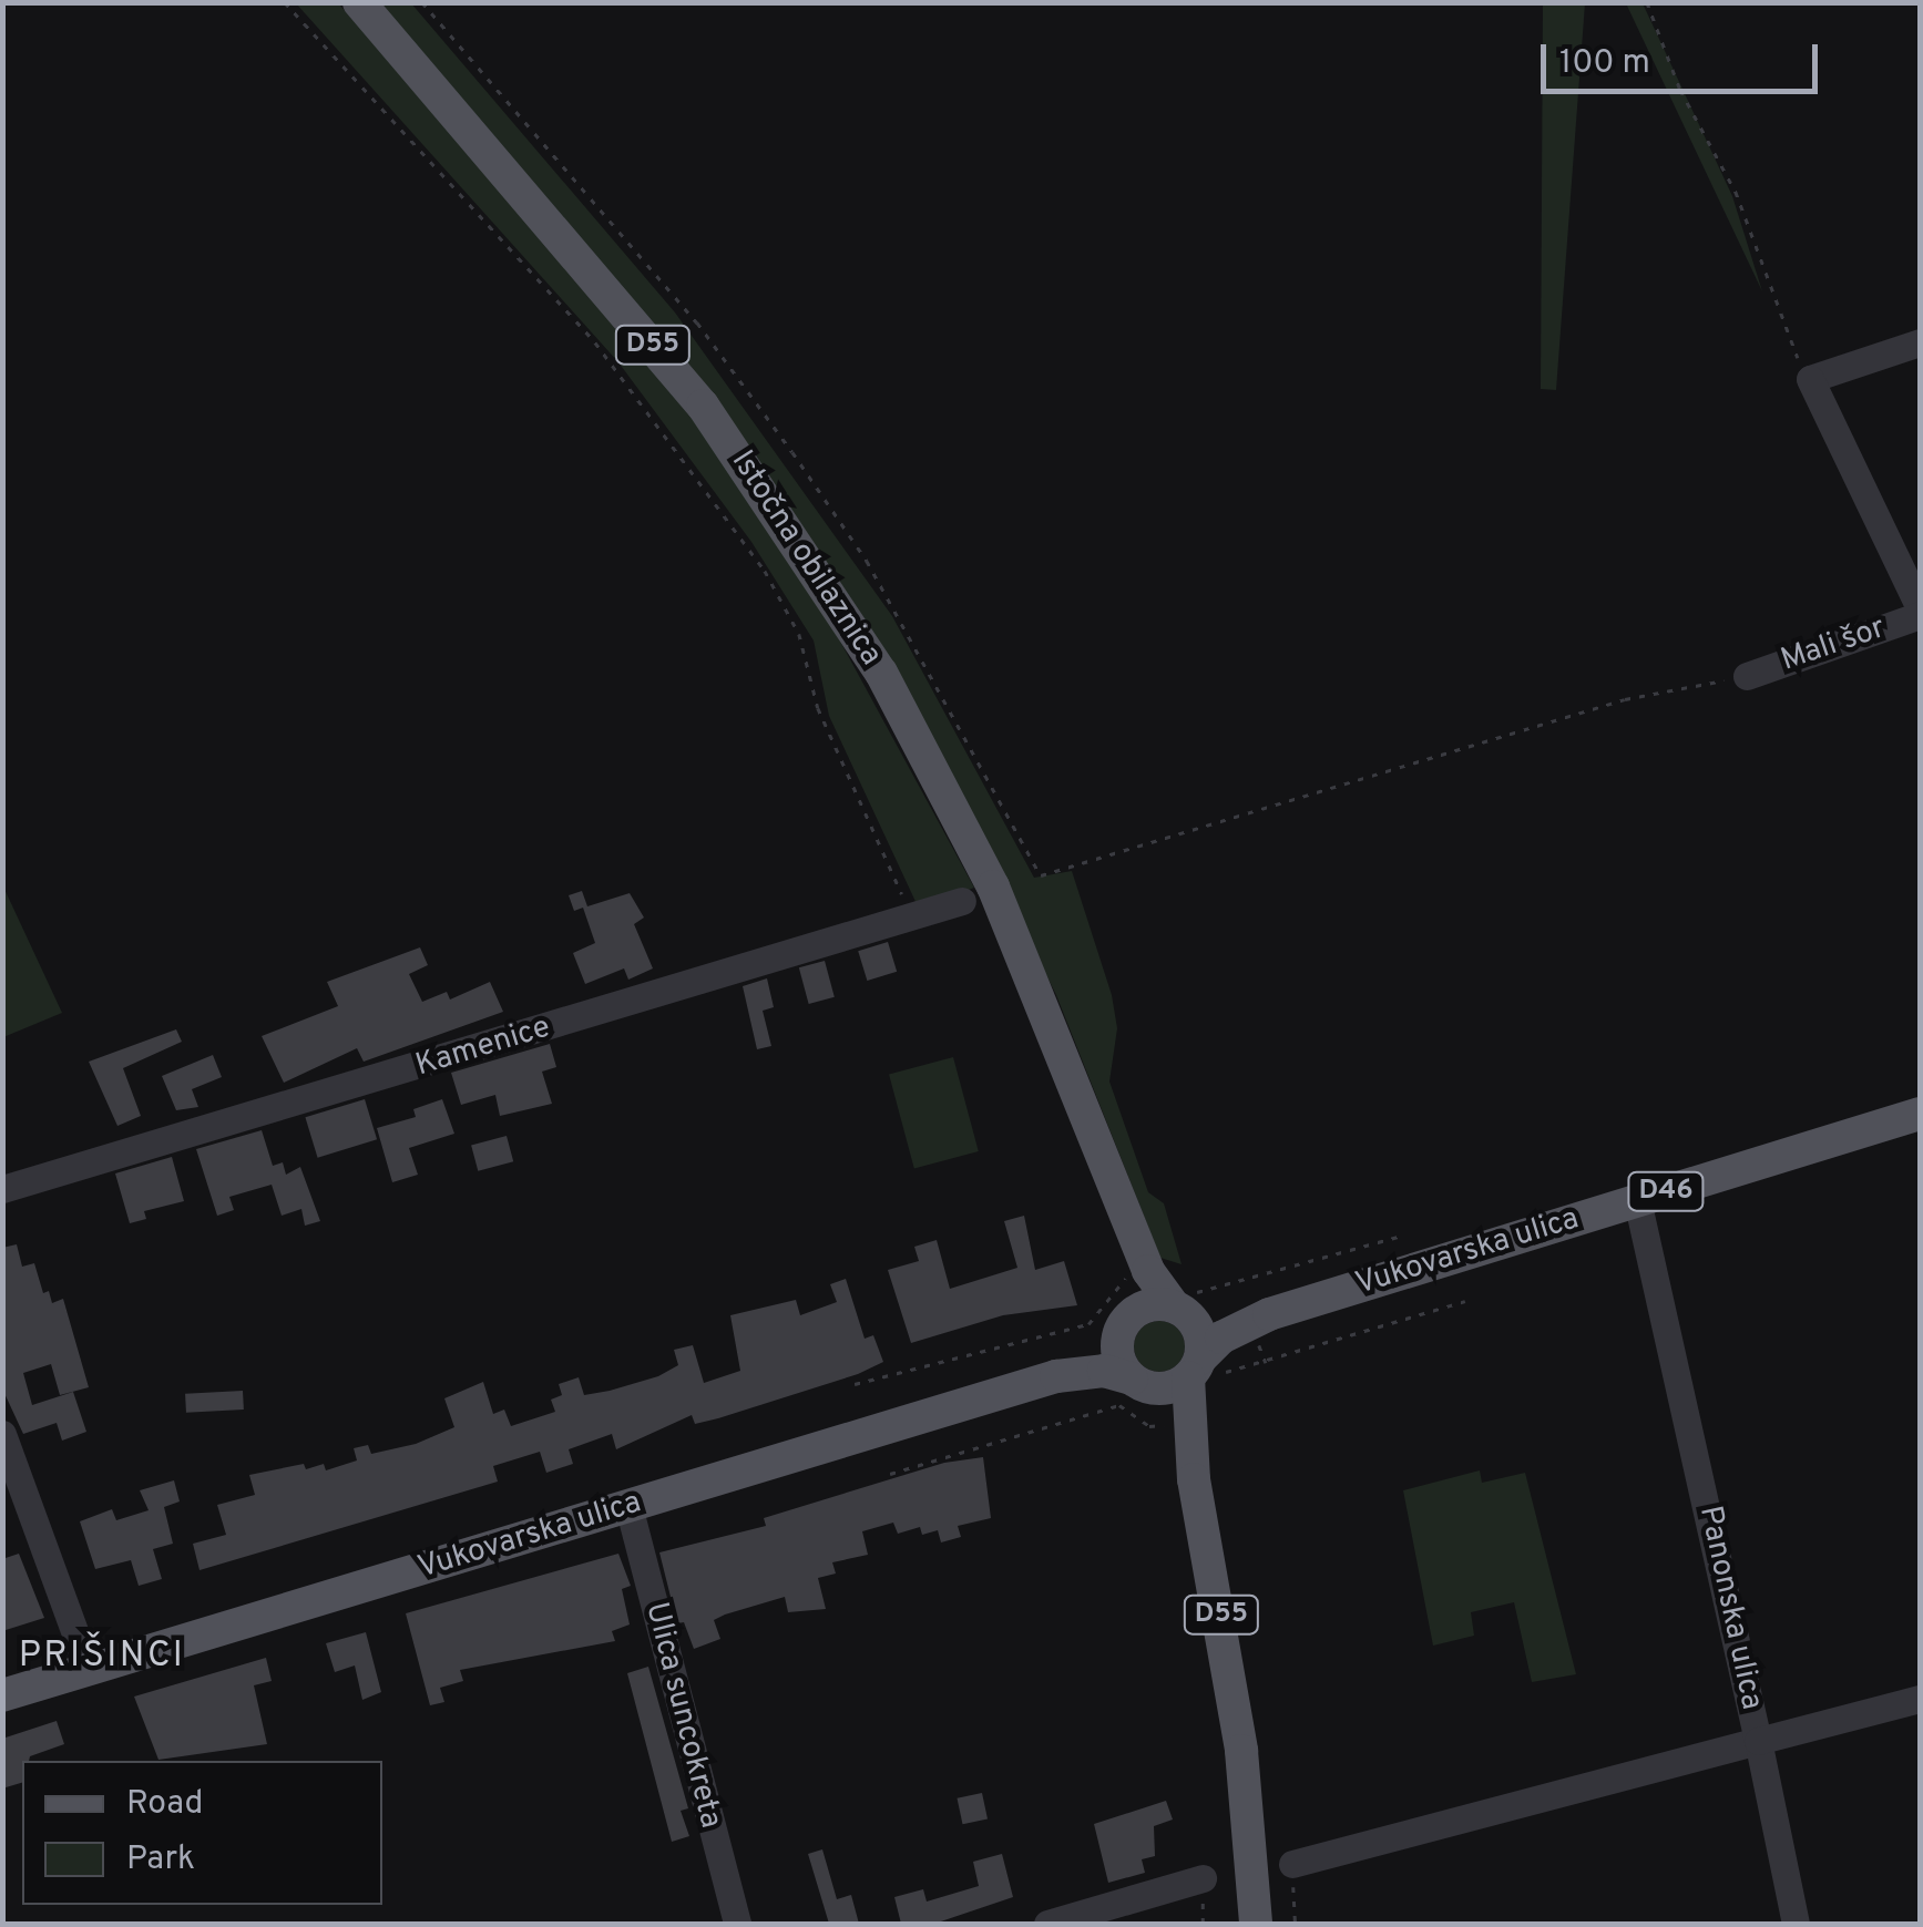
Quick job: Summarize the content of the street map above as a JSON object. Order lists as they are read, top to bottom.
{
  "streets": {
    "main road": [
      "D55",
      "Istočna obilaznica",
      "D46",
      "Vukovarska ulica"
    ],
    "street": [
      "Mali šor",
      "Kamenice",
      "Panonska ulica",
      "Ulica suncokreta"
    ]
  },
  "crossings": [
    ["D55", "Istočna obilaznica"],
    ["D55", "Vukovarska ulica"],
    ["Istočna obilaznica", "Vukovarska ulica"],
    ["Vukovarska ulica", "Panonska ulica"],
    ["Vukovarska ulica", "Ulica suncokreta"]
  ],
  "districts": ["PRIŠINCI"],
  "legend": ["Road", "Park"],
  "scale_bar": "100 m"
}
